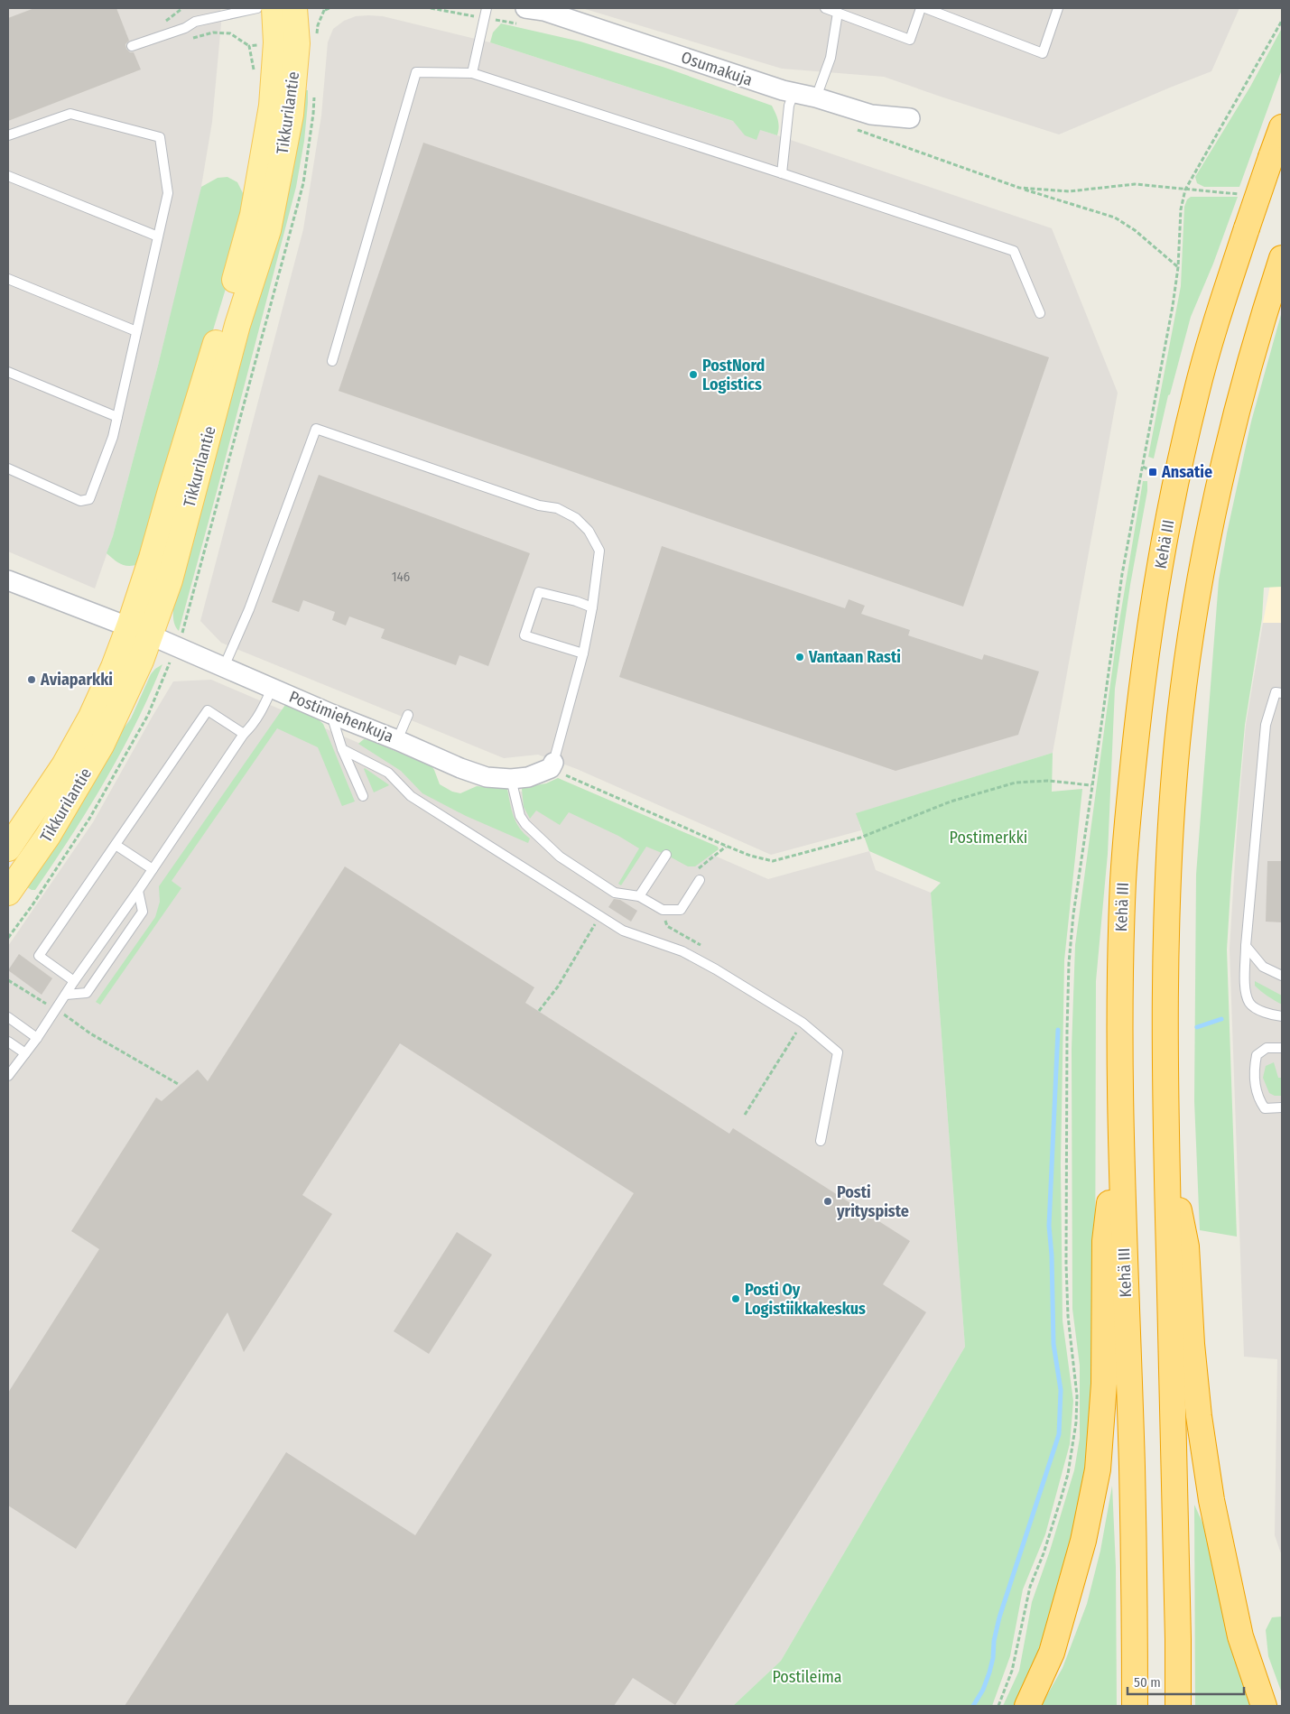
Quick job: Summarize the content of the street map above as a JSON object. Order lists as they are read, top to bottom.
{
  "streets": {
    "highway": ["Kehä III"],
    "main road": ["Tikkurilantie"],
    "street": ["Osumakuja", "Postimiehenkuja"]
  },
  "crossings": [
    ["Tikkurilantie", "Postimiehenkuja"]
  ],
  "parks": ["Postimerkki", "Postileima"],
  "places": {
    "other": [
      "PostNord Logistics",
      "Vantaan Rasti",
      "Aviaparkki",
      "Posti yrityspiste",
      "Posti Oy Logistiikkakeskus"
    ],
    "transit": ["Ansatie"]
  },
  "house_numbers": ["146"],
  "scale_bar": "50 m"
}
